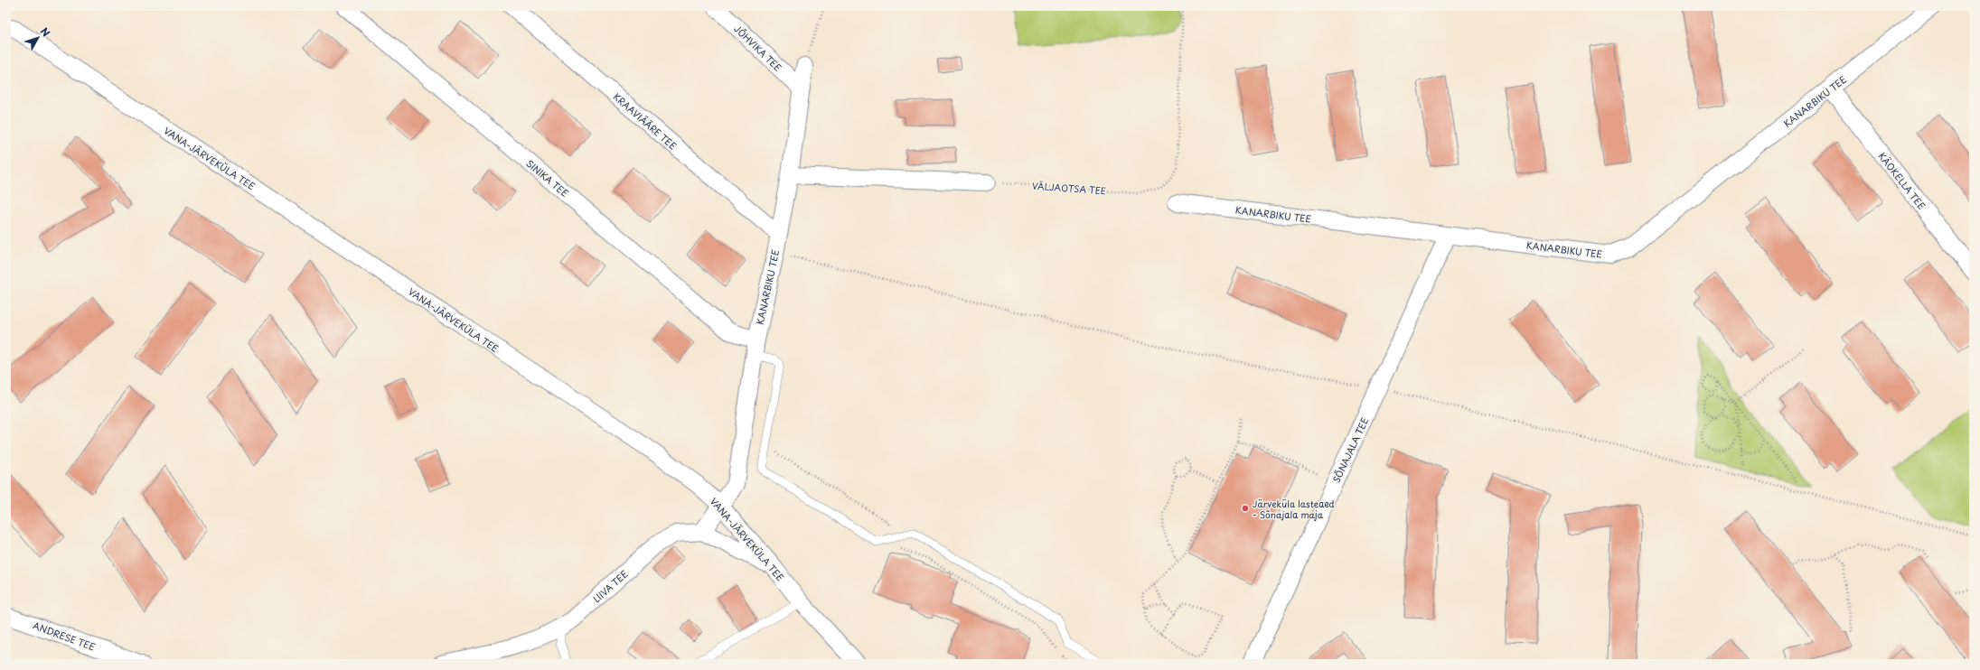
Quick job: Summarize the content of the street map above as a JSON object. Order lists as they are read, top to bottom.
{
  "streets": {
    "street": [
      "JÕHVIKA TEE",
      "KANARBIKU TEE",
      "KRAAVIÄÄRE TEE",
      "VANA-JÄRVEKÜLA TEE",
      "SINIKA TEE",
      "KÄOKELLA TEE",
      "SÕNAJALA TEE",
      "LIIVA TEE",
      "ANDRESE TEE"
    ],
    "path": ["VÄLJAOTSA TEE"]
  },
  "crossings": [
    ["JÕHVIKA TEE", "KANARBIKU TEE"],
    ["KANARBIKU TEE", "KRAAVIÄÄRE TEE"],
    ["KANARBIKU TEE", "VANA-JÄRVEKÜLA TEE"],
    ["KANARBIKU TEE", "SINIKA TEE"],
    ["KANARBIKU TEE", "KÄOKELLA TEE"],
    ["KANARBIKU TEE", "SÕNAJALA TEE"],
    ["KANARBIKU TEE", "LIIVA TEE"]
  ],
  "places": ["Järveküla lasteaed - Sõnajala maja"],
  "north": "top right"
}
